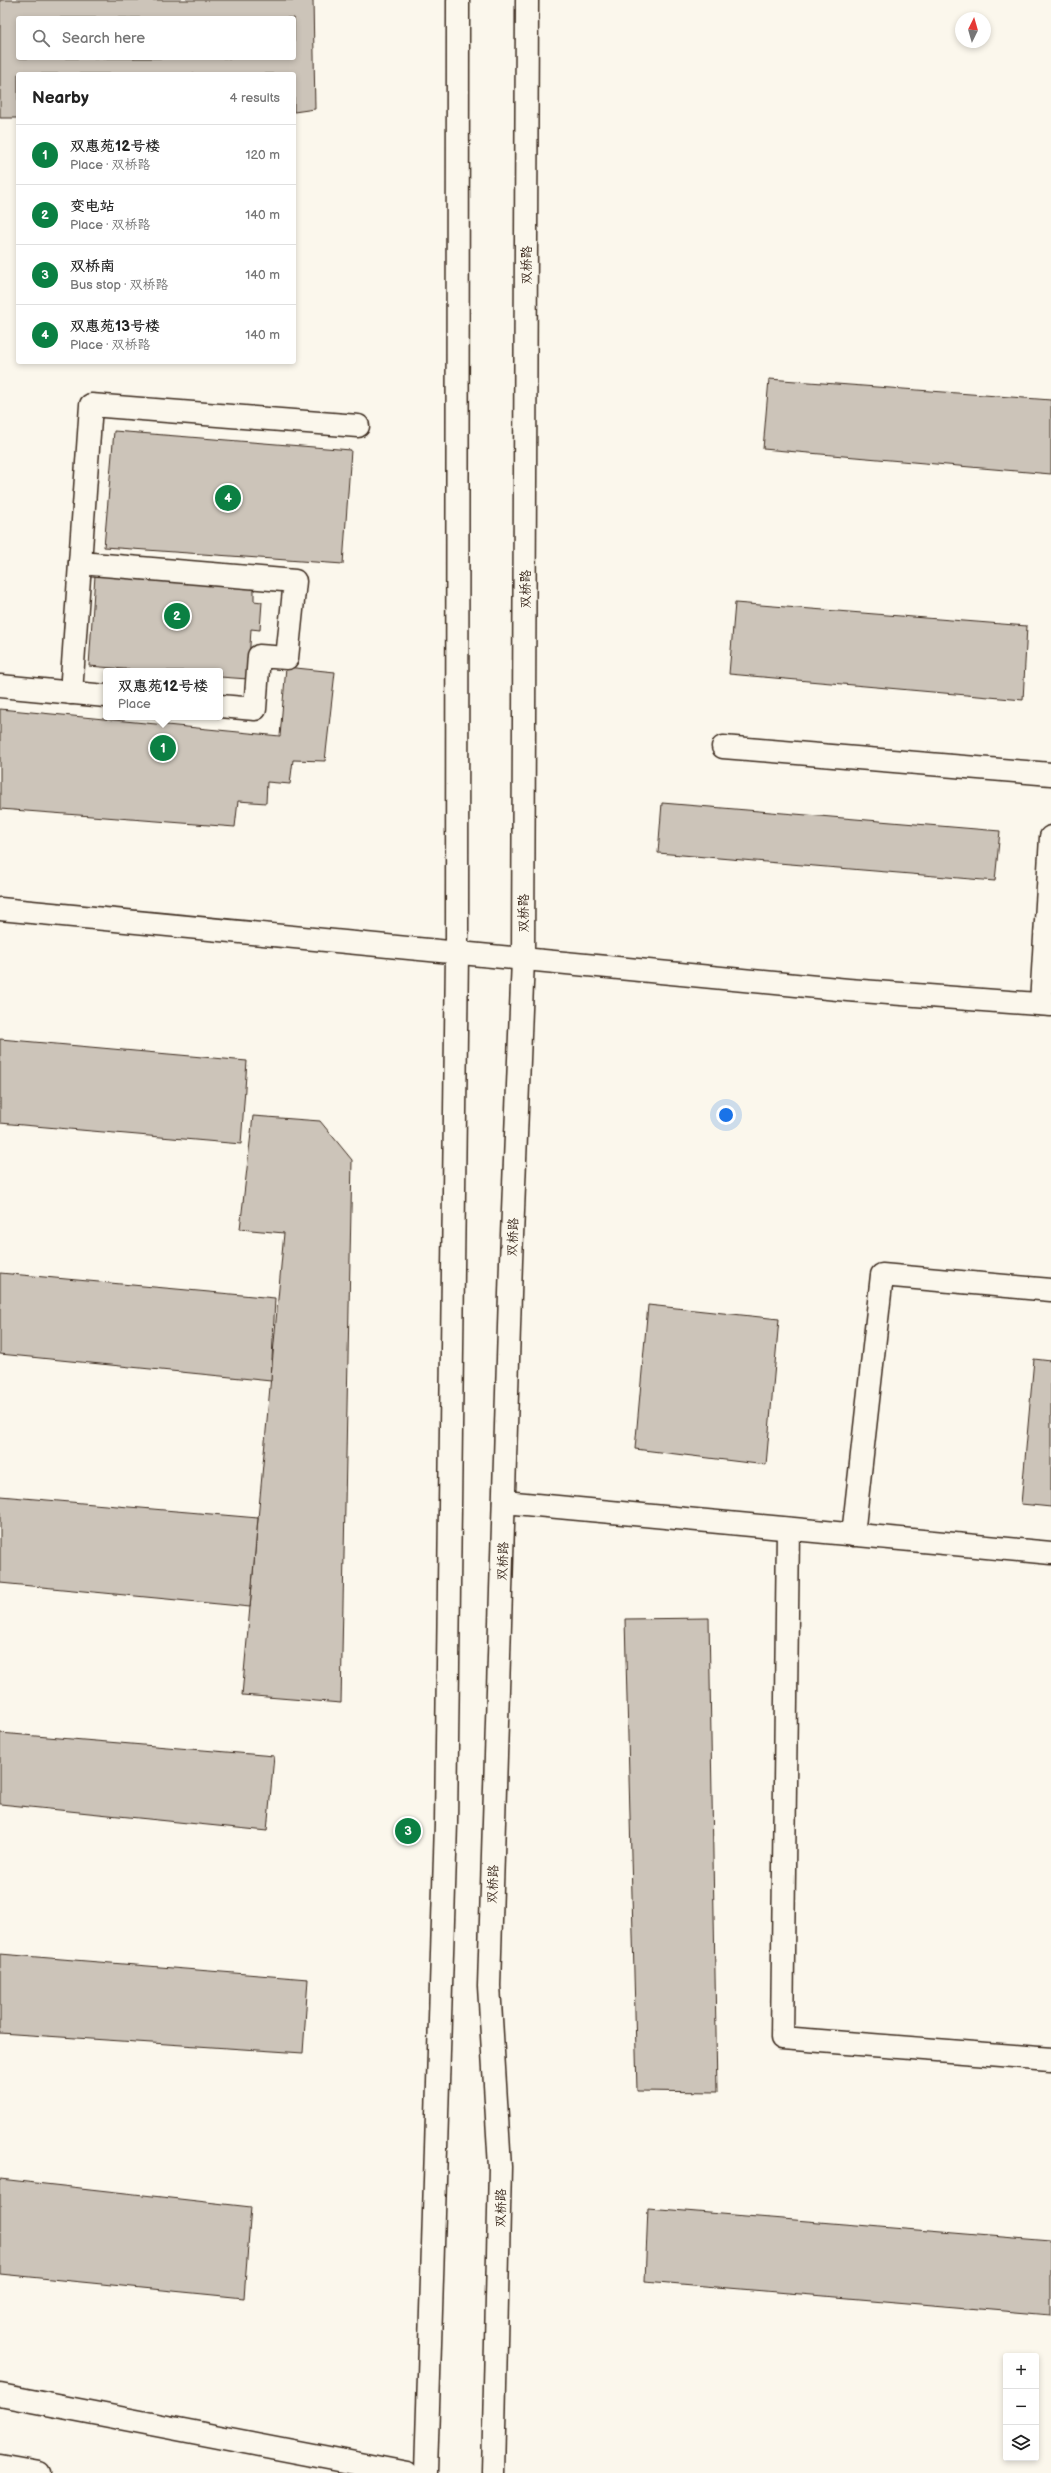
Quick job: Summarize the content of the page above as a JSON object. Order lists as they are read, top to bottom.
{
  "streets": {
    "main road": ["双桥路"]
  },
  "north": "top",
  "page": {
    "search": "Search here",
    "heading": ["Nearby", "4 results"],
    "list": [
      {
        "mark": "1",
        "name": "双惠苑12号楼",
        "note": "Place · 双桥路",
        "value": "120 m"
      },
      {
        "mark": "2",
        "name": "变电站",
        "note": "Place · 双桥路",
        "value": "140 m"
      },
      {
        "mark": "3",
        "name": "双桥南",
        "note": "Bus stop · 双桥路",
        "value": "140 m"
      },
      {
        "mark": "4",
        "name": "双惠苑13号楼",
        "note": "Place · 双桥路",
        "value": "140 m"
      }
    ],
    "pins": [
      "4",
      "2",
      "1",
      "3"
    ],
    "popup": ["双惠苑12号楼", "Place"],
    "map_buttons": ["+", "−"]
  }
}
